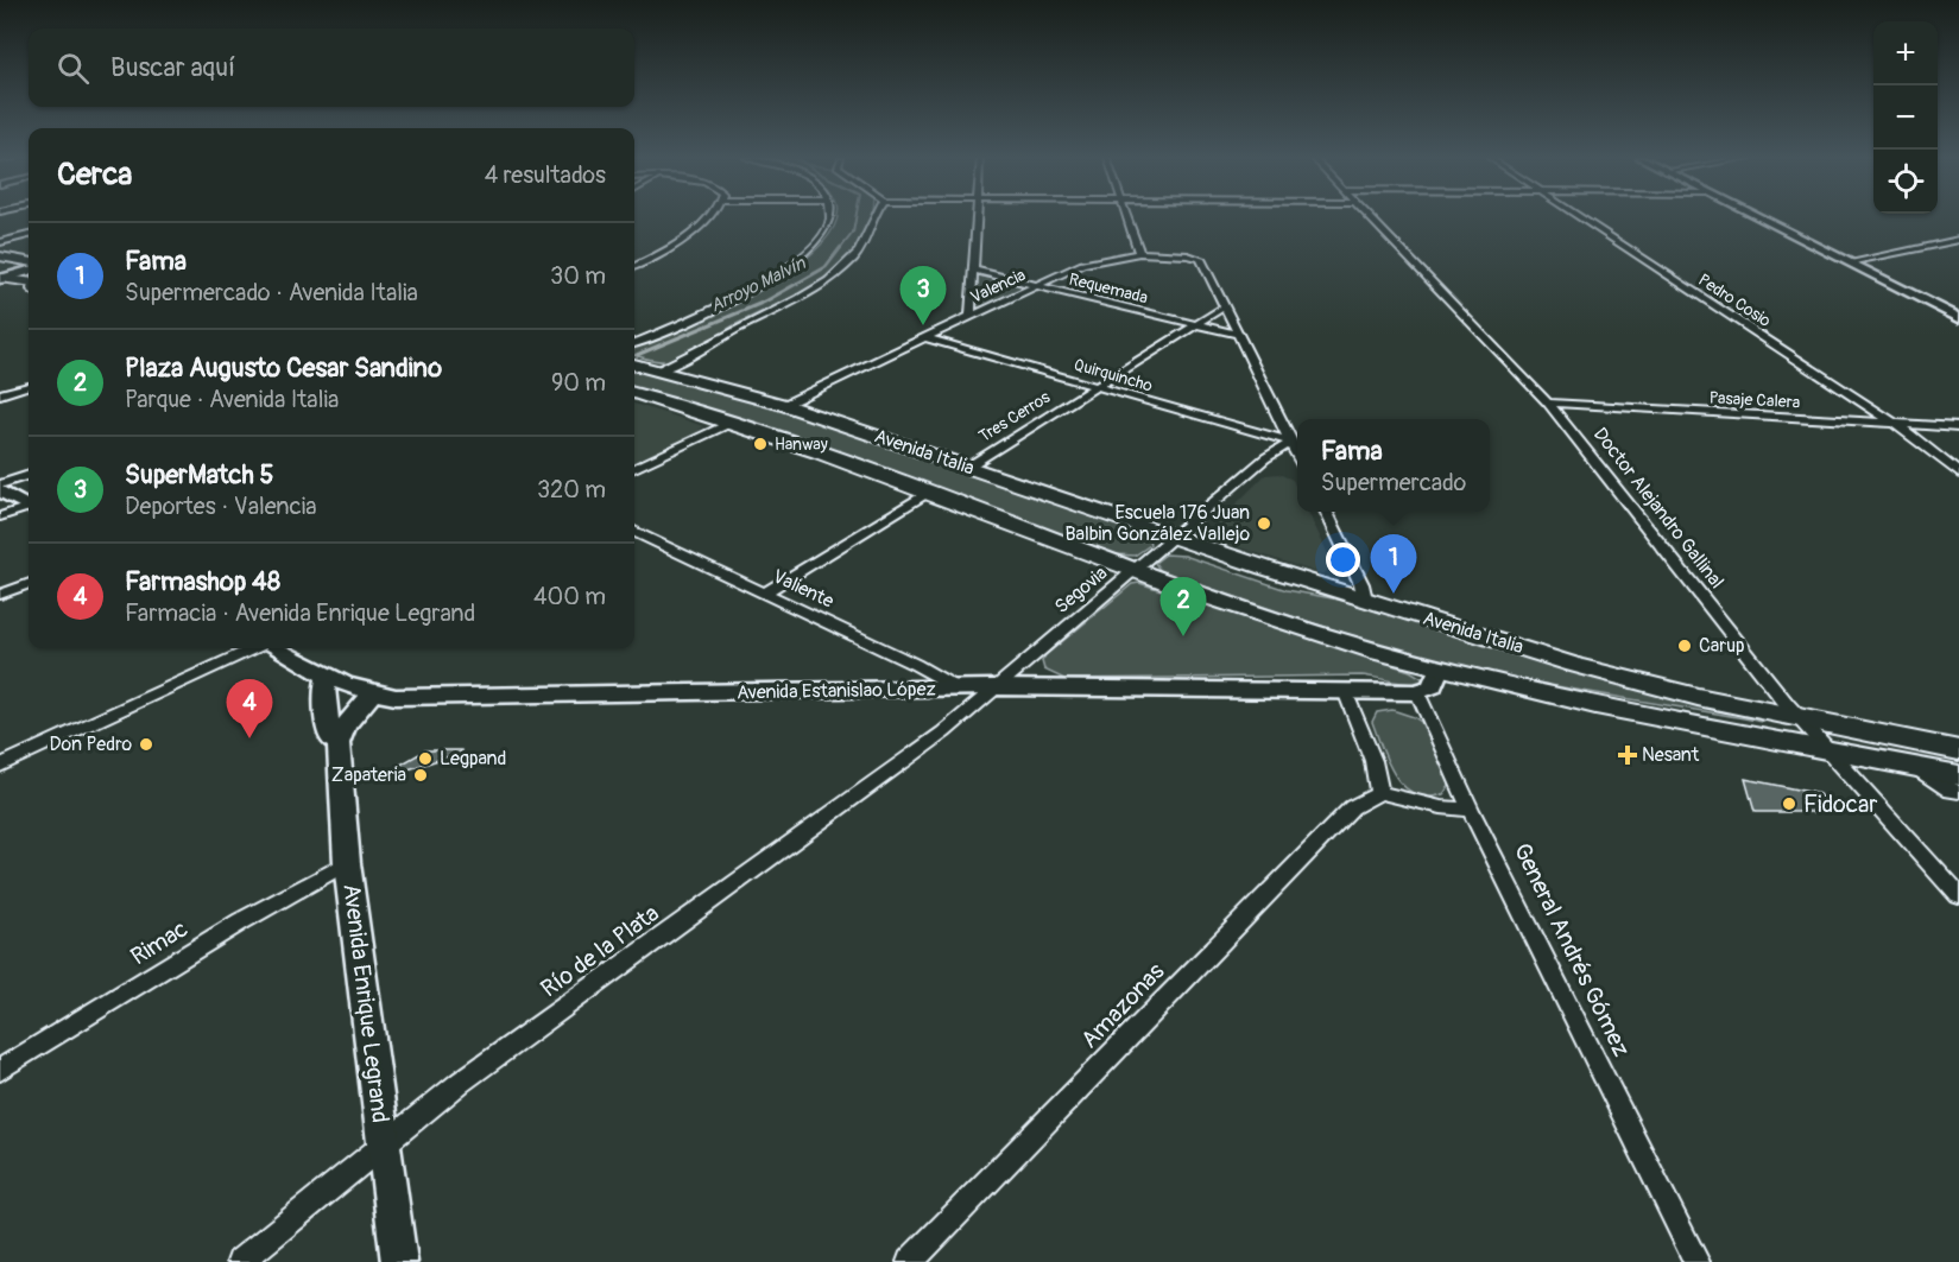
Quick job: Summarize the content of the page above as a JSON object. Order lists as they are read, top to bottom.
{
  "streets": {
    "main road": ["Avenida Italia"],
    "street": [
      "Valencia",
      "Requemada",
      "Pedro Cosio",
      "Quirquincho",
      "Pasaje Calera",
      "Tres Cerros",
      "Doctor Alejandro Gallinal",
      "Valiente",
      "Segovia",
      "Avenida Estanislao López",
      "Rimac",
      "General Andrés Gómez",
      "Río de la Plata",
      "Avenida Enrique Legrand",
      "Amazonas"
    ]
  },
  "crossings": [
    ["Valencia", "Requemada"],
    ["Valencia", "Quirquincho"],
    ["Valencia", "Tres Cerros"],
    ["Valencia", "Avenida Italia"],
    ["Requemada", "Tres Cerros"],
    ["Pedro Cosio", "Pasaje Calera"],
    ["Quirquincho", "Tres Cerros"],
    ["Quirquincho", "Segovia"],
    ["Pasaje Calera", "Doctor Alejandro Gallinal"],
    ["Tres Cerros", "Avenida Italia"],
    ["Avenida Italia", "Doctor Alejandro Gallinal"],
    ["Avenida Italia", "Segovia"],
    ["Valiente", "Avenida Estanislao López"],
    ["Segovia", "Avenida Estanislao López"],
    ["Segovia", "Río de la Plata"],
    ["Avenida Estanislao López", "General Andrés Gómez"],
    ["Avenida Estanislao López", "Río de la Plata"],
    ["Avenida Estanislao López", "Avenida Enrique Legrand"],
    ["Rimac", "Avenida Enrique Legrand"],
    ["Río de la Plata", "Avenida Enrique Legrand"]
  ],
  "water": ["Arroyo Malvín"],
  "places": {
    "other": [
      "Hanway",
      "Escuela 176 Juan Balbin González Vallejo",
      "Carup",
      "Don Pedro",
      "Legpand",
      "Zapateria",
      "Fidocar"
    ],
    "health": ["Nesant"]
  },
  "page": {
    "map_buttons": ["+", "−"],
    "search": "Buscar aquí",
    "heading": ["Cerca", "4 resultados"],
    "list": [
      {
        "mark": "1",
        "name": "Fama",
        "note": "Supermercado · Avenida Italia",
        "value": "30 m"
      },
      {
        "mark": "2",
        "name": "Plaza Augusto Cesar Sandino",
        "note": "Parque · Avenida Italia",
        "value": "90 m"
      },
      {
        "mark": "3",
        "name": "SuperMatch 5",
        "note": "Deportes · Valencia",
        "value": "320 m"
      },
      {
        "mark": "4",
        "name": "Farmashop 48",
        "note": "Farmacia · Avenida Enrique Legrand",
        "value": "400 m"
      }
    ],
    "pins": [
      "3",
      "1",
      "2",
      "4"
    ],
    "popup": ["Fama", "Supermercado"]
  }
}
